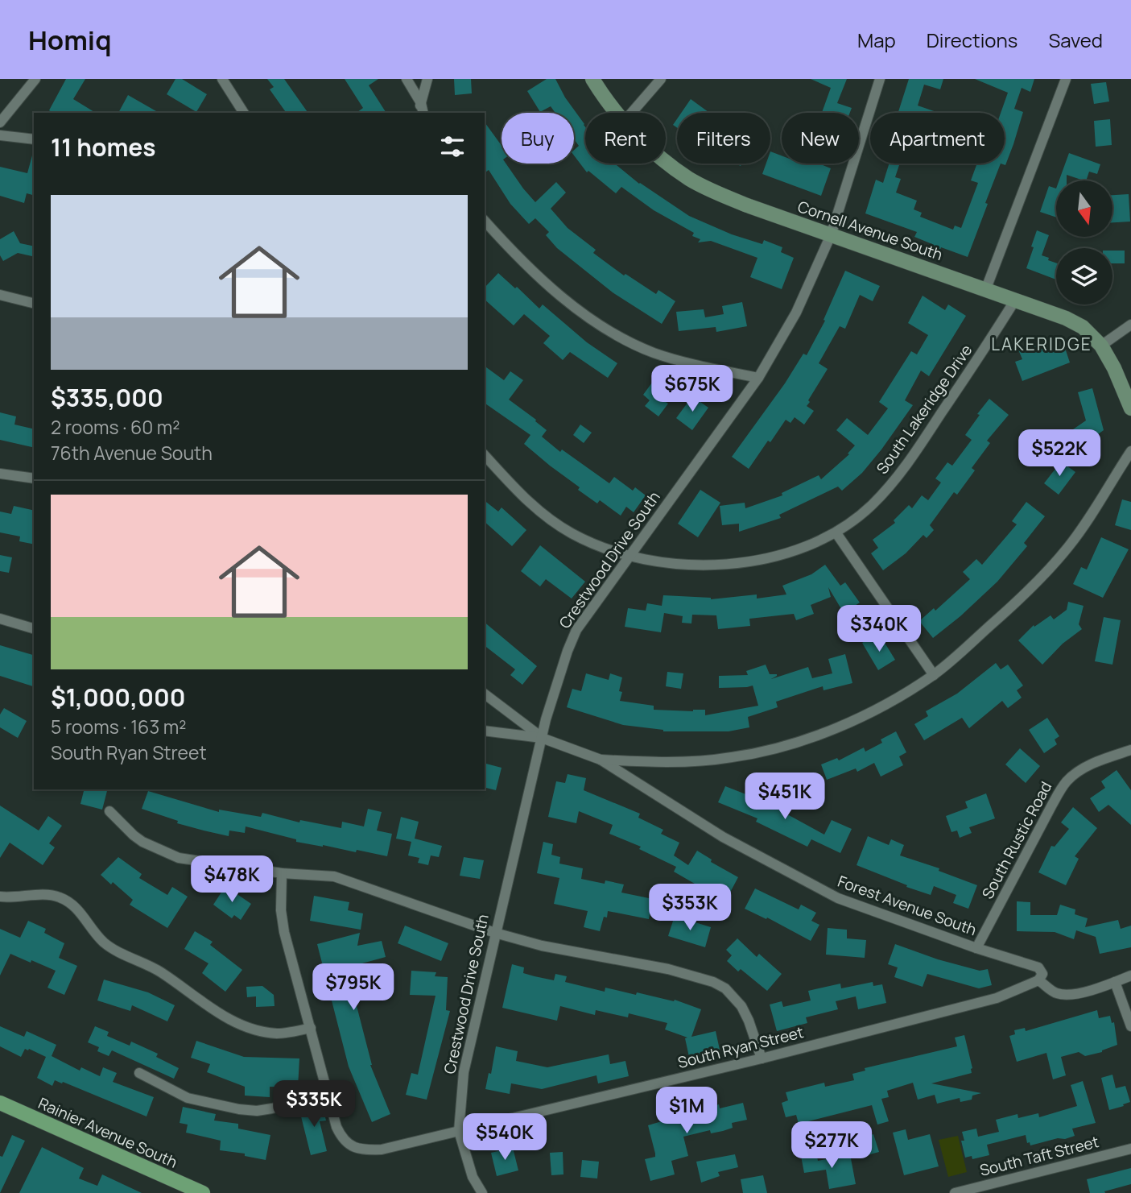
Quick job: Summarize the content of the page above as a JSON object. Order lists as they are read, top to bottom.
{
  "streets": {
    "main road": ["Rainier Avenue South"],
    "street": [
      "Cornell Avenue South",
      "South Lakeridge Drive",
      "Crestwood Drive South",
      "South Rustic Road",
      "Forest Avenue South",
      "South Ryan Street",
      "South Taft Street"
    ]
  },
  "crossings": [
    ["Cornell Avenue South", "South Lakeridge Drive"],
    ["Cornell Avenue South", "Crestwood Drive South"],
    ["South Lakeridge Drive", "Crestwood Drive South"],
    ["Crestwood Drive South", "Forest Avenue South"],
    ["Crestwood Drive South", "South Ryan Street"],
    ["South Rustic Road", "Forest Avenue South"],
    ["Forest Avenue South", "South Ryan Street"]
  ],
  "districts": ["LAKERIDGE"],
  "north": "bottom",
  "page": {
    "header": "Homiq",
    "nav": ["Map", "Directions", "Saved"],
    "chip": [
      "Buy",
      "Rent",
      "Filters",
      "New",
      "Apartment"
    ],
    "heading": "11 homes",
    "list": [
      {
        "name": "$335,000",
        "note": "2 rooms · 60 m² · 76th Avenue South"
      },
      {
        "name": "$1,000,000",
        "note": "5 rooms · 163 m² · South Ryan Street"
      }
    ],
    "price": [
      "$675K",
      "$522K",
      "$340K",
      "$451K",
      "$478K",
      "$353K",
      "$795K",
      "$335K",
      "$1M",
      "$540K",
      "$277K"
    ]
  }
}
